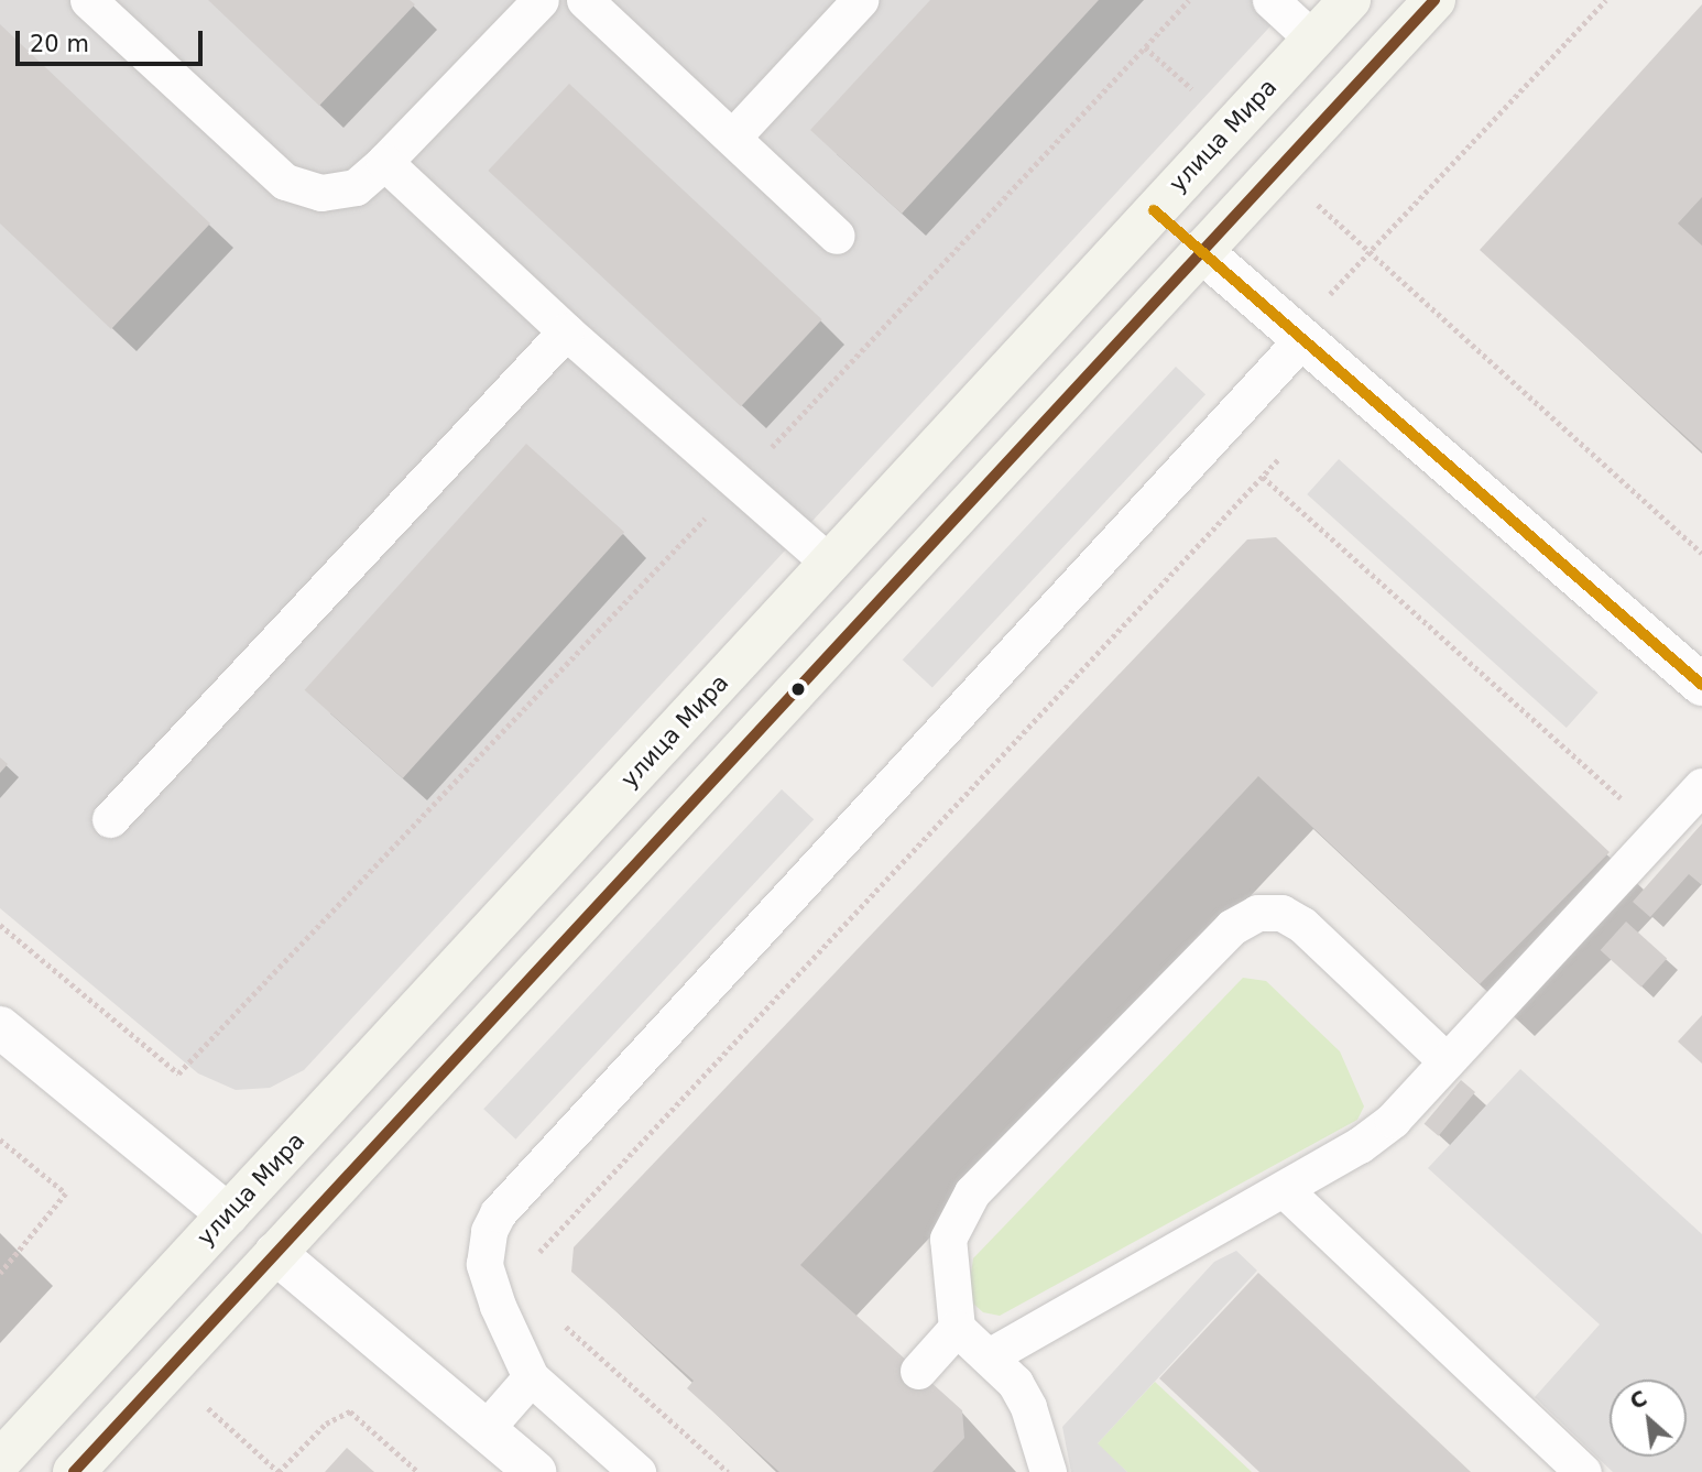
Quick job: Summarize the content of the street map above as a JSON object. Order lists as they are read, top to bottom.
{
  "streets": {
    "main road": ["улица Мира"]
  },
  "scale_bar": "20 m",
  "north": "top left"
}
